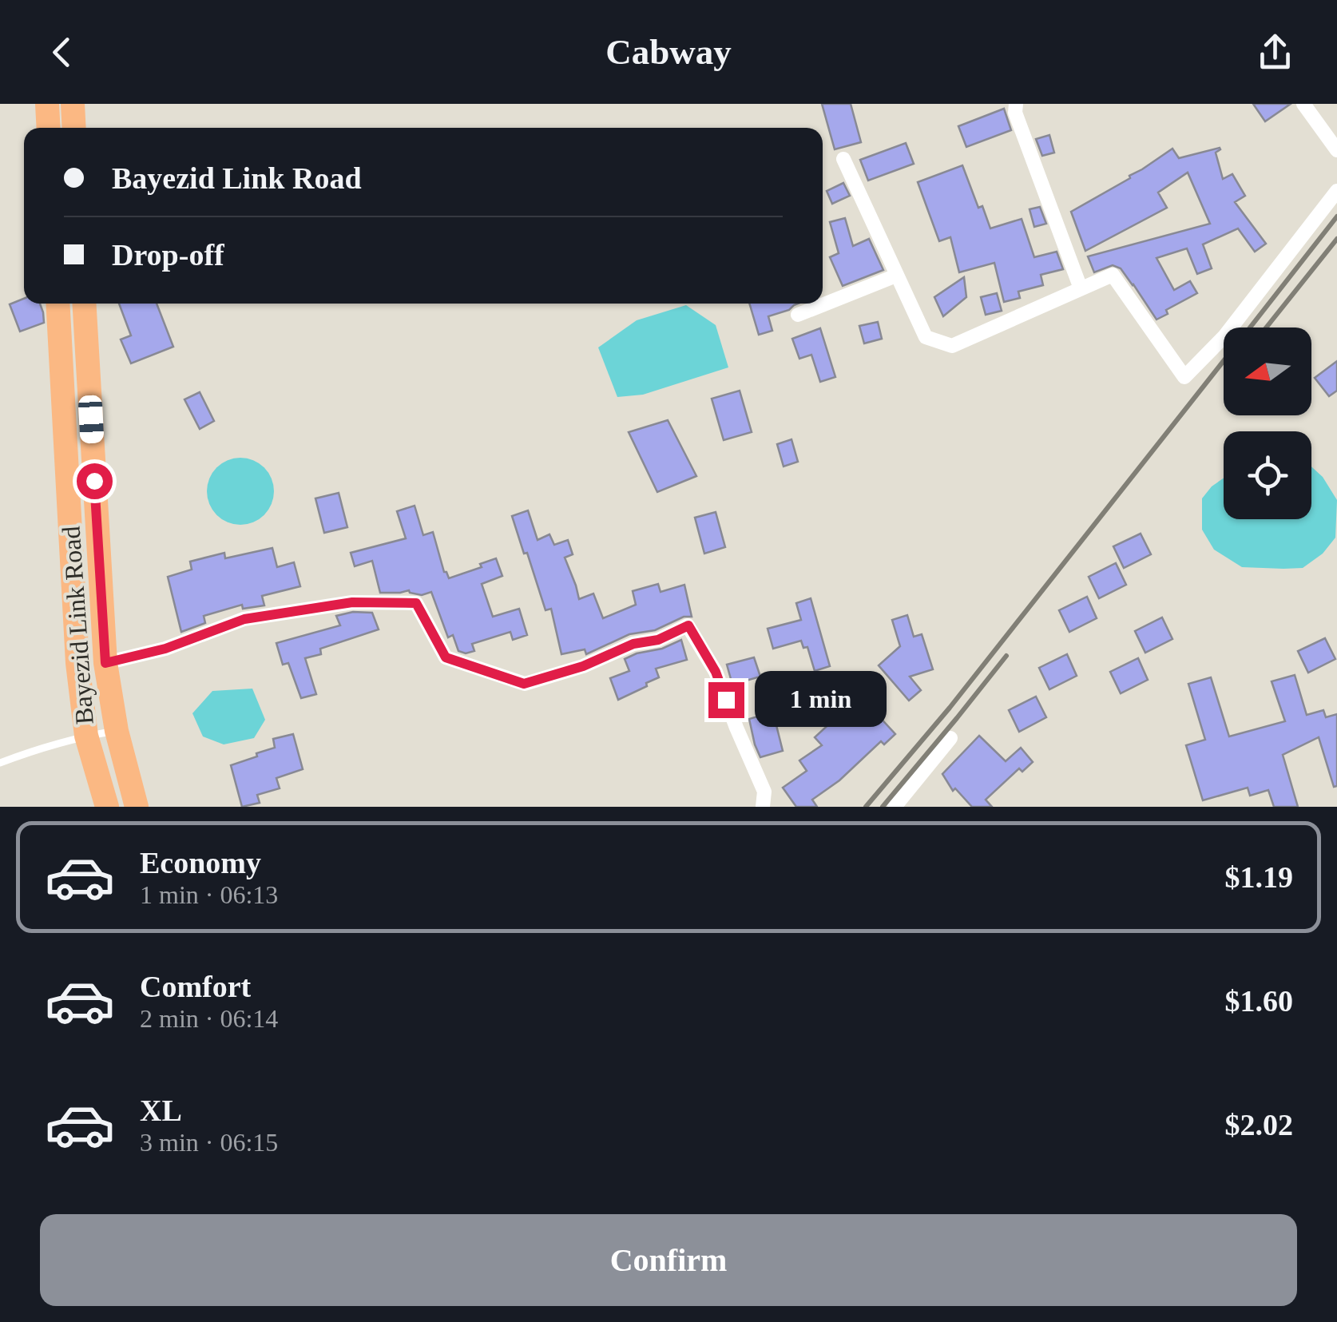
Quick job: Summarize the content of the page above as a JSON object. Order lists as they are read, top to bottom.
{
  "streets": {
    "main road": ["Bayezid Link Road"]
  },
  "north": "left",
  "page": {
    "header": "Cabway",
    "banner": ["Bayezid Link Road", "Drop-off"],
    "bubble": "1 min",
    "list": [
      {
        "name": "Economy",
        "note": "1 min · 06:13",
        "value": "$1.19"
      },
      {
        "name": "Comfort",
        "note": "2 min · 06:14",
        "value": "$1.60"
      },
      {
        "name": "XL",
        "note": "3 min · 06:15",
        "value": "$2.02"
      }
    ],
    "buttons": "Confirm"
  }
}
